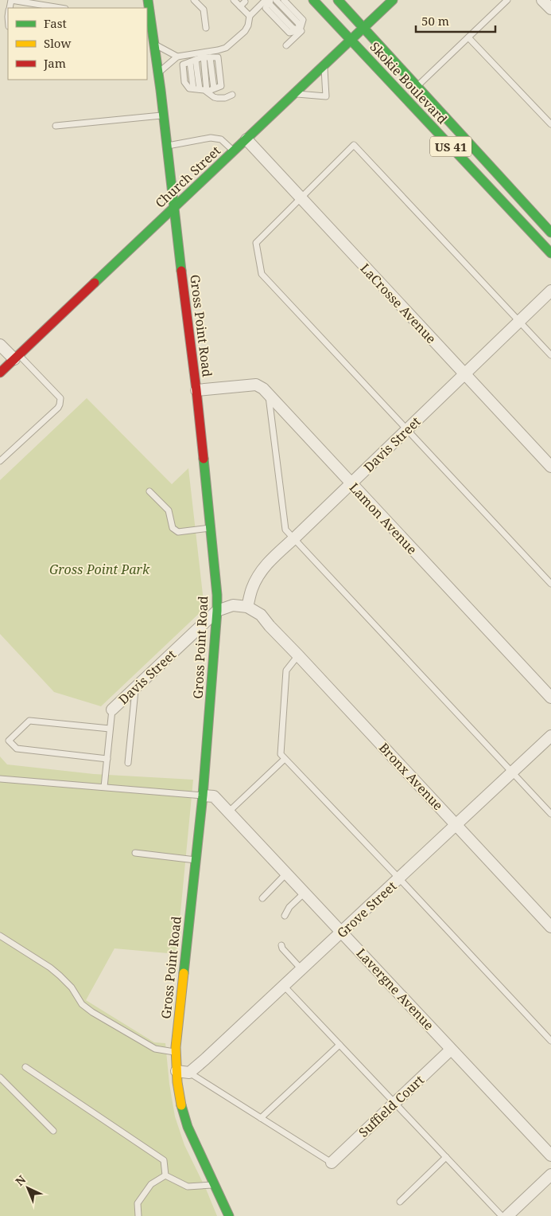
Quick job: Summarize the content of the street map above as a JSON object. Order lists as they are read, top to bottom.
{
  "streets": {
    "main road": [
      "Skokie Boulevard",
      "US 41",
      "Church Street",
      "Gross Point Road"
    ],
    "street": [
      "LaCrosse Avenue",
      "Davis Street",
      "Lamon Avenue",
      "Bronx Avenue",
      "Grove Street",
      "Lavergne Avenue",
      "Suffield Court"
    ]
  },
  "crossings": [
    ["Skokie Boulevard", "Church Street"],
    ["Church Street", "LaCrosse Avenue"],
    ["Church Street", "Gross Point Road"],
    ["LaCrosse Avenue", "Davis Street"],
    ["Gross Point Road", "Davis Street"],
    ["Gross Point Road", "Lamon Avenue"],
    ["Gross Point Road", "Bronx Avenue"],
    ["Gross Point Road", "Lavergne Avenue"],
    ["Davis Street", "Lamon Avenue"],
    ["Davis Street", "Bronx Avenue"],
    ["Bronx Avenue", "Grove Street"],
    ["Grove Street", "Lavergne Avenue"],
    ["Lavergne Avenue", "Suffield Court"]
  ],
  "parks": ["Gross Point Park"],
  "legend": ["Fast", "Slow", "Jam"],
  "scale_bar": "50 m",
  "north": "top left"
}
